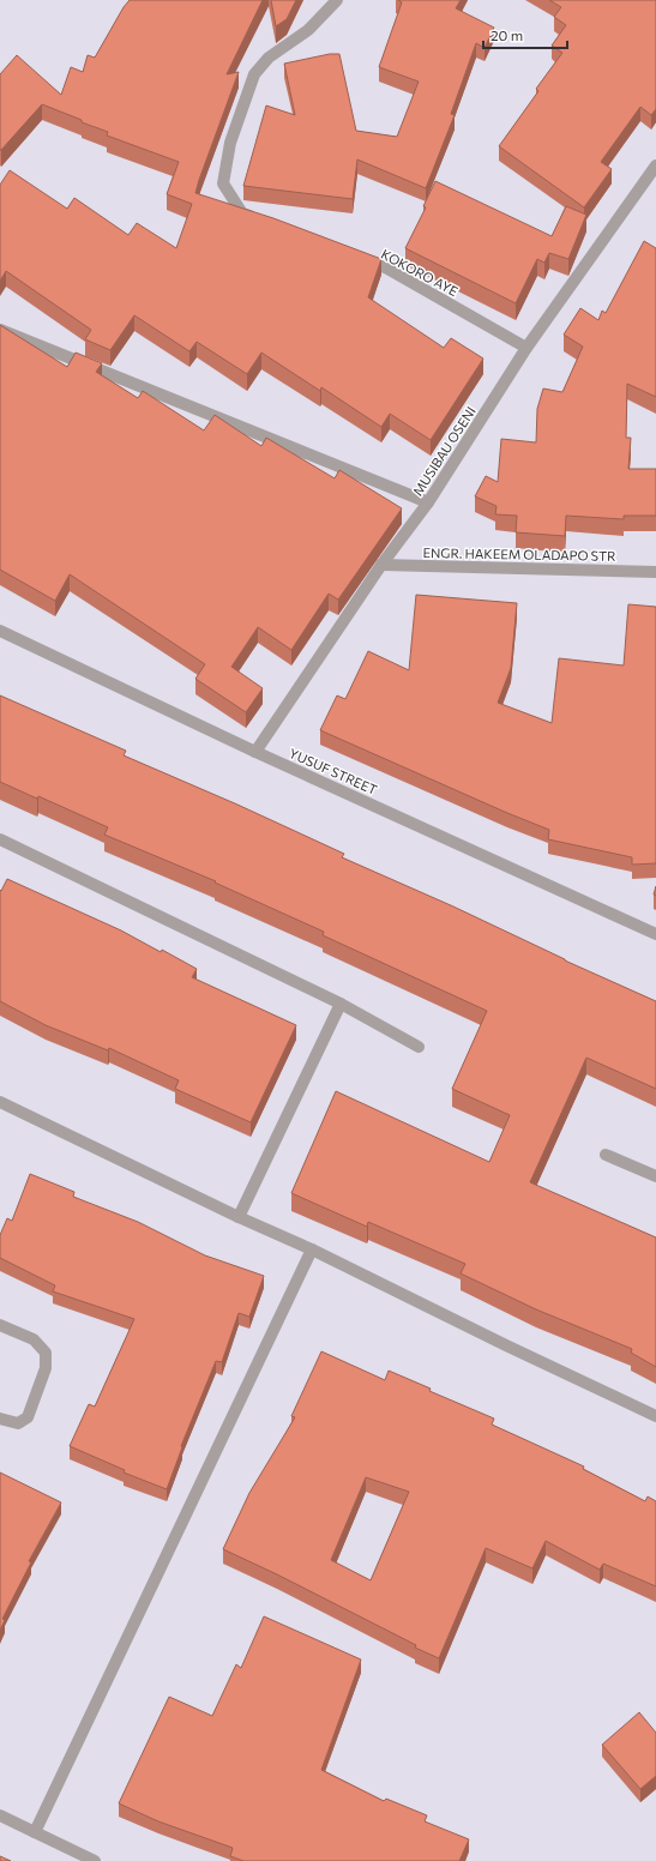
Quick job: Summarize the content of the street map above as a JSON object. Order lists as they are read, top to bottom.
{
  "streets": {
    "street": [
      "KOKORO AYE",
      "MUSIBAU OSENI",
      "ENGR. HAKEEM OLADAPO STR",
      "YUSUF STREET"
    ]
  },
  "crossings": [
    ["KOKORO AYE", "MUSIBAU OSENI"],
    ["MUSIBAU OSENI", "ENGR. HAKEEM OLADAPO STR"],
    ["MUSIBAU OSENI", "YUSUF STREET"]
  ],
  "scale_bar": "20 m"
}
